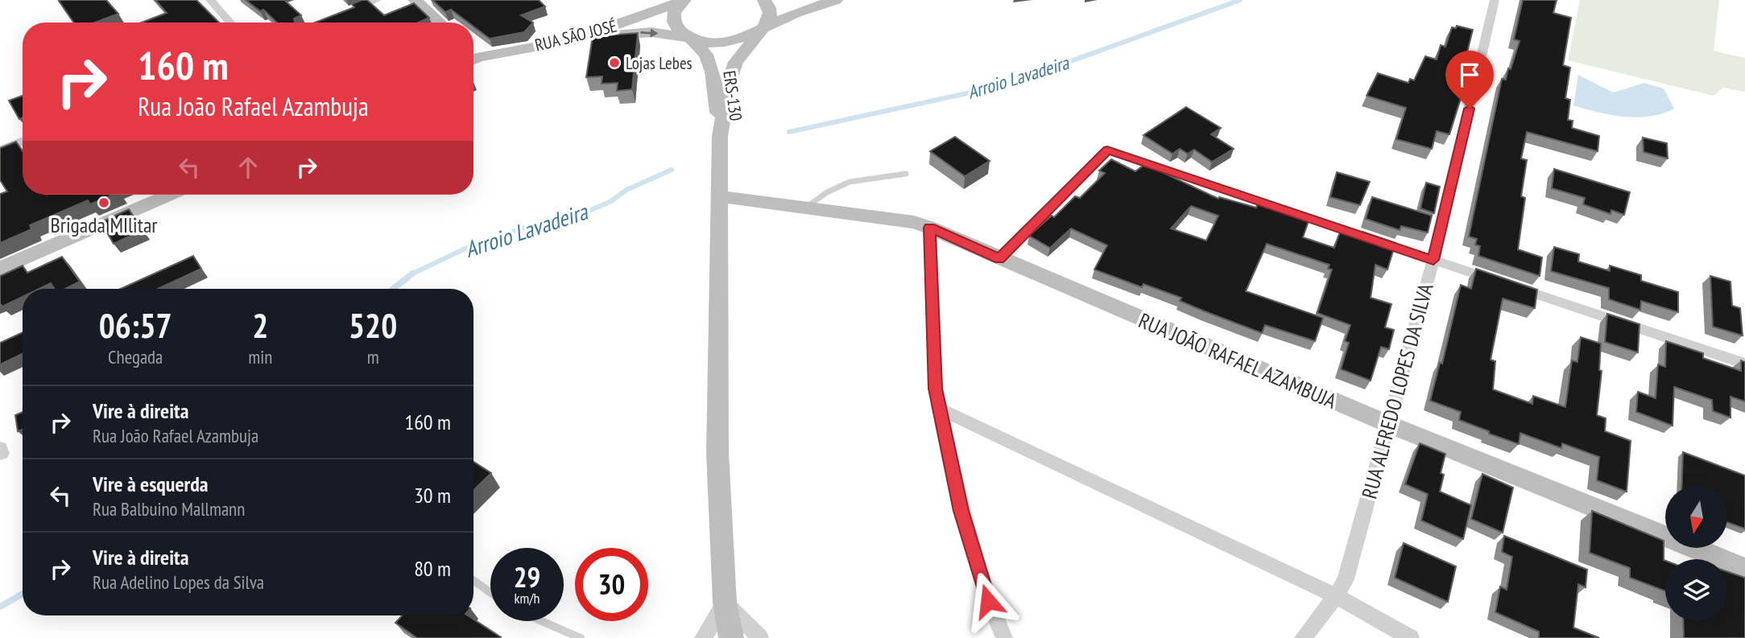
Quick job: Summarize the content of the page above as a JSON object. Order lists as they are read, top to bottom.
{
  "streets": {
    "main road": ["RUA SÃO JOSÉ", "ERS-130", "RUA JOÃO RAFAEL AZAMBUJA"],
    "street": ["RUA ALFREDO LOPES DA SILVA"]
  },
  "crossings": [
    ["RUA SÃO JOSÉ", "ERS-130"],
    ["ERS-130", "RUA JOÃO RAFAEL AZAMBUJA"],
    ["RUA JOÃO RAFAEL AZAMBUJA", "RUA ALFREDO LOPES DA SILVA"]
  ],
  "water": ["Arroio Lavadeira"],
  "places": ["Lojas Lebes", "Brigada MIlitar"],
  "north": "bottom",
  "page": {
    "turn": ["160 m", "Rua João Rafael Azambuja"],
    "eta": [
      "06:57",
      "Chegada",
      "2",
      "min",
      "520",
      "m"
    ],
    "list": [
      {
        "name": "Vire à direita",
        "note": "Rua João Rafael Azambuja",
        "value": "160 m"
      },
      {
        "name": "Vire à esquerda",
        "note": "Rua Balbuino Mallmann",
        "value": "30 m"
      },
      {
        "name": "Vire à direita",
        "note": "Rua Adelino Lopes da Silva",
        "value": "80 m"
      }
    ],
    "speed": "29 km/h",
    "limit": "30"
  }
}
